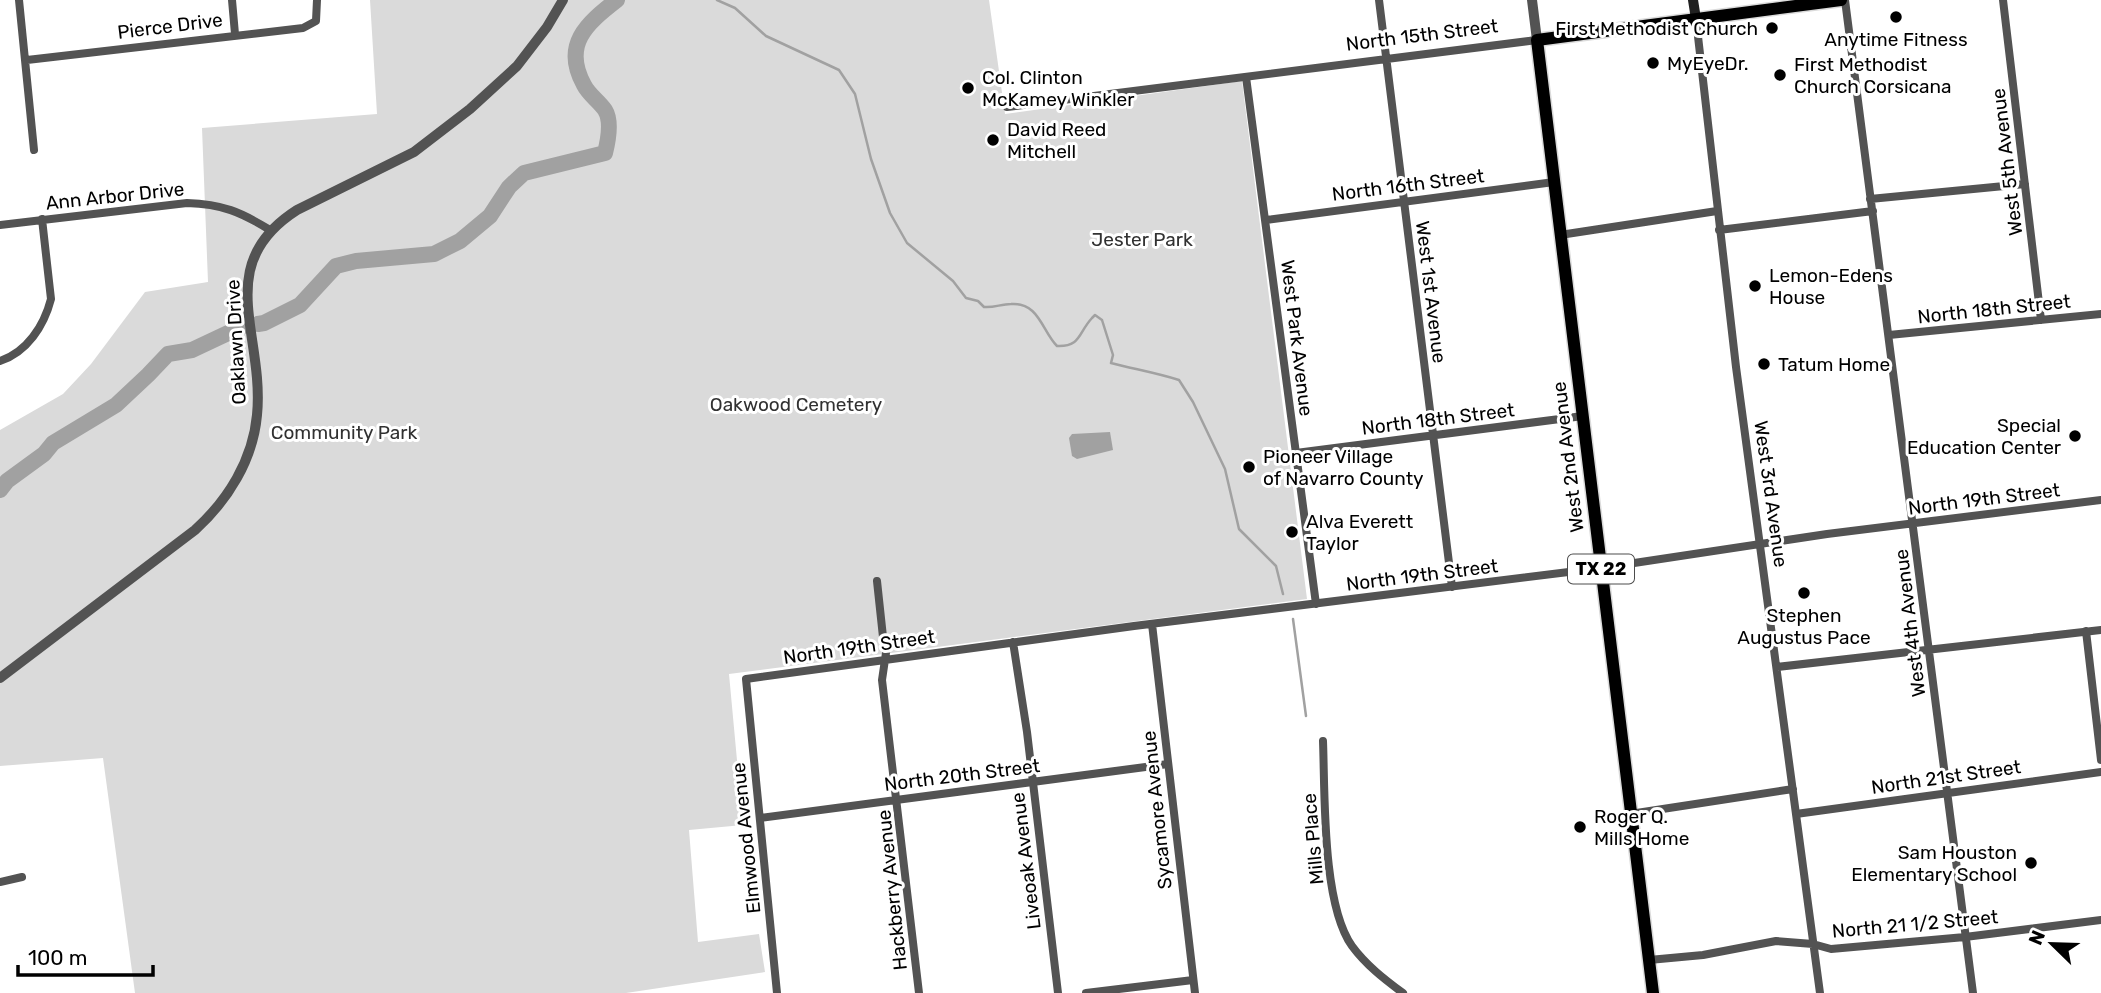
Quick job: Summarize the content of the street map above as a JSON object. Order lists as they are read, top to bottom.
{
  "streets": {
    "main road": [
      "North 15th Street",
      "West 2nd Avenue",
      "West 3rd Avenue",
      "TX 22"
    ],
    "street": [
      "Pierce Drive",
      "West 5th Avenue",
      "North 16th Street",
      "Ann Arbor Drive",
      "West 1st Avenue",
      "North 18th Street",
      "West Park Avenue",
      "Oaklawn Drive",
      "North 19th Street",
      "West 4th Avenue",
      "North 20th Street",
      "North 21st Street",
      "Sycamore Avenue",
      "Elmwood Avenue",
      "Mills Place",
      "Liveoak Avenue",
      "Hackberry Avenue",
      "North 21 1/2 Street"
    ]
  },
  "crossings": [
    ["North 15th Street", "West 1st Avenue"],
    ["North 15th Street", "West Park Avenue"],
    ["North 15th Street", "West 2nd Avenue"],
    ["North 15th Street", "West 3rd Avenue"],
    ["North 15th Street", "West 4th Avenue"],
    ["West 5th Avenue", "North 18th Street"],
    ["North 16th Street", "West 1st Avenue"],
    ["North 16th Street", "West Park Avenue"],
    ["North 16th Street", "West 2nd Avenue"],
    ["Ann Arbor Drive", "Oaklawn Drive"],
    ["West 1st Avenue", "North 18th Street"],
    ["West 1st Avenue", "North 19th Street"],
    ["North 18th Street", "West Park Avenue"],
    ["North 18th Street", "West 2nd Avenue"],
    ["North 18th Street", "West 4th Avenue"],
    ["West Park Avenue", "North 19th Street"],
    ["West 2nd Avenue", "North 19th Street"],
    ["West 2nd Avenue", "North 21 1/2 Street"],
    ["West 3rd Avenue", "North 19th Street"],
    ["West 3rd Avenue", "North 21st Street"],
    ["West 3rd Avenue", "North 21 1/2 Street"],
    ["North 19th Street", "West 4th Avenue"],
    ["North 19th Street", "Sycamore Avenue"],
    ["North 19th Street", "Elmwood Avenue"],
    ["North 19th Street", "Liveoak Avenue"],
    ["North 19th Street", "Hackberry Avenue"],
    ["West 4th Avenue", "North 21st Street"],
    ["West 4th Avenue", "North 21 1/2 Street"],
    ["North 20th Street", "Sycamore Avenue"],
    ["North 20th Street", "Elmwood Avenue"],
    ["North 20th Street", "Liveoak Avenue"],
    ["North 20th Street", "Hackberry Avenue"]
  ],
  "parks": ["Jester Park", "Oakwood Cemetery", "Community Park"],
  "places": [
    "Anytime Fitness",
    "First Methodist Church",
    "MyEyeDr.",
    "First Methodist Church Corsicana",
    "Col. Clinton McKamey Winkler",
    "David Reed Mitchell",
    "Lemon-Edens House",
    "Tatum Home",
    "Special Education Center",
    "Pioneer Village of Navarro County",
    "Alva Everett Taylor",
    "Stephen Augustus Pace",
    "Roger Q. Mills Home",
    "Sam Houston Elementary School"
  ],
  "scale_bar": "100 m",
  "north": "top left"
}
